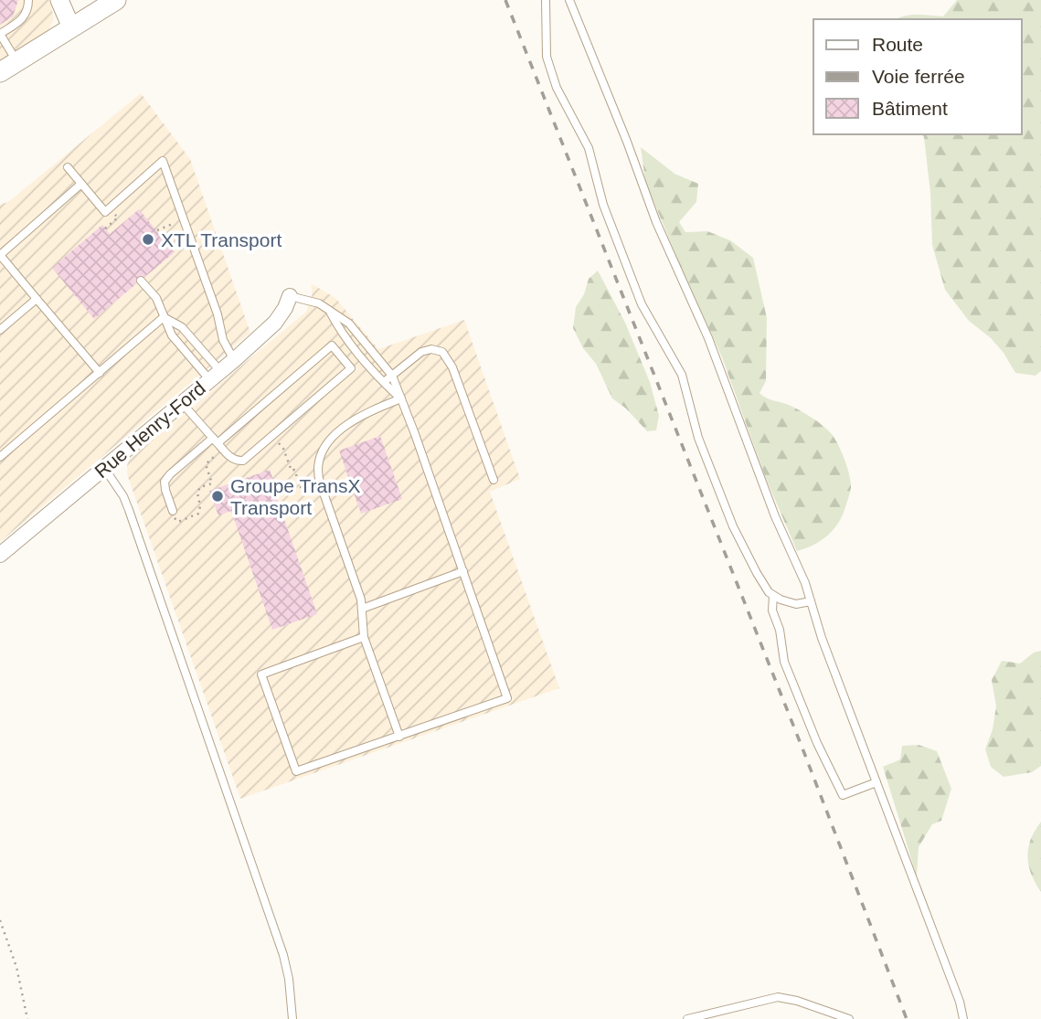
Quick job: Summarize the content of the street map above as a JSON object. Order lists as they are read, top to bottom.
{
  "streets": {
    "street": ["Rue Henry-Ford"]
  },
  "places": ["XTL Transport", "Groupe TransX Transport"],
  "legend": ["Route", "Voie ferrée", "Bâtiment"]
}
